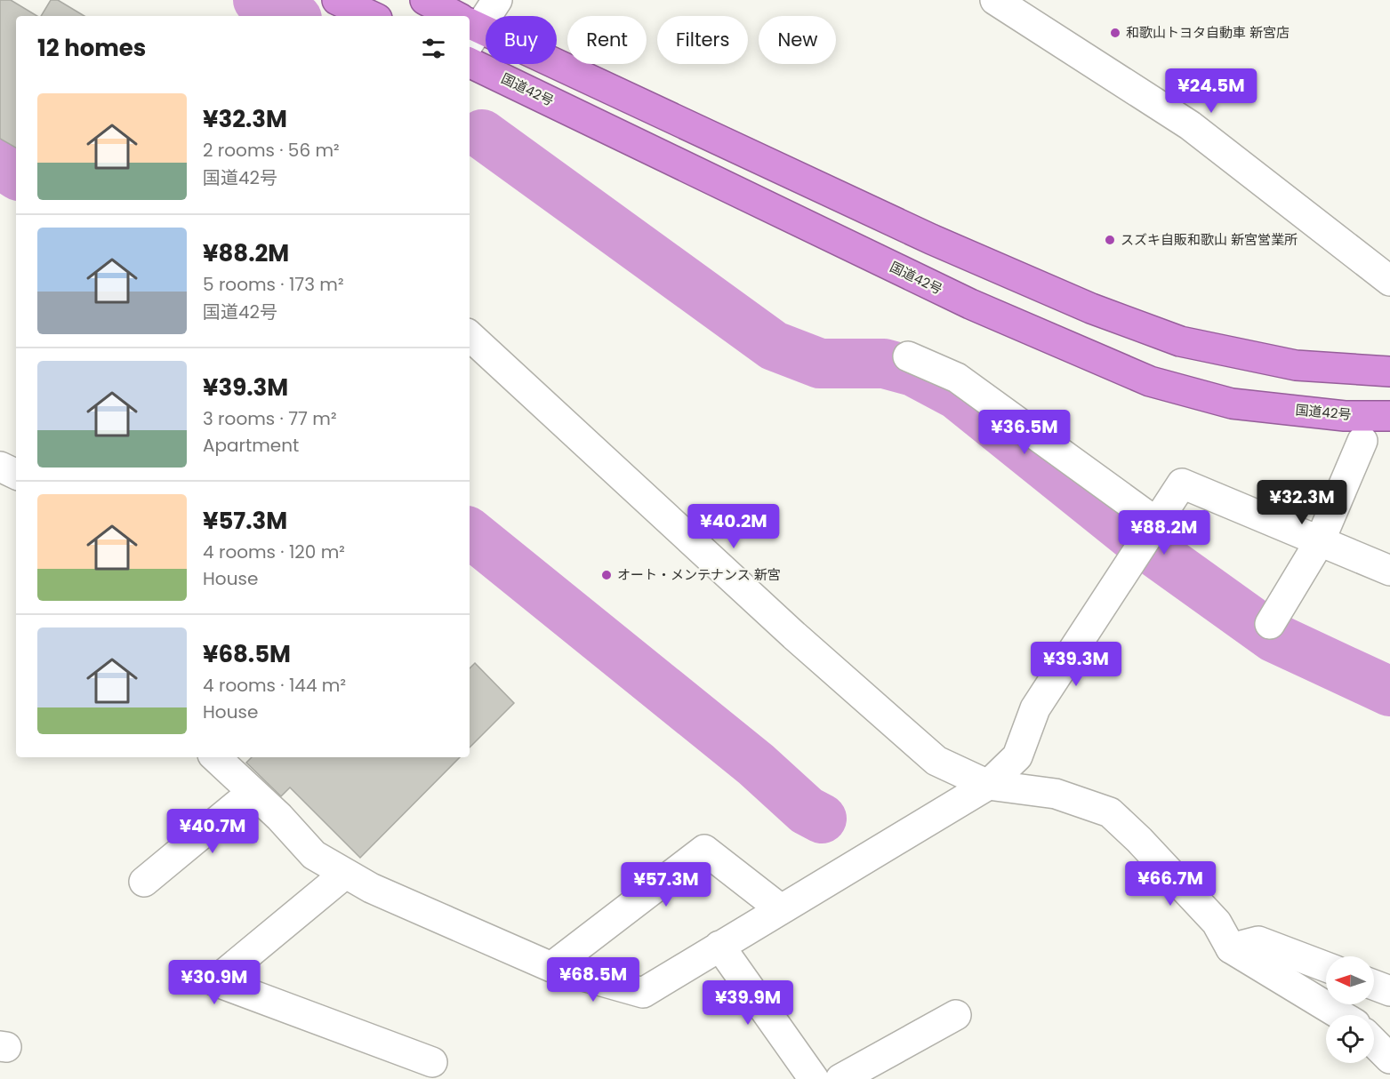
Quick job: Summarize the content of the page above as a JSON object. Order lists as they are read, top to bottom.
{
  "streets": {
    "highway": ["国道42号"]
  },
  "places": ["和歌山トヨタ自動車 新宮店", "スズキ自販和歌山 新宮営業所", "オート・メンテナンス 新宮"],
  "north": "left",
  "page": {
    "chip": [
      "Buy",
      "Rent",
      "Filters",
      "New"
    ],
    "heading": "12 homes",
    "price": [
      "¥24.5M",
      "¥36.5M",
      "¥32.3M",
      "¥40.2M",
      "¥88.2M",
      "¥39.3M",
      "¥40.7M",
      "¥66.7M",
      "¥57.3M",
      "¥68.5M",
      "¥30.9M",
      "¥39.9M"
    ],
    "list": [
      {
        "name": "¥32.3M",
        "note": "2 rooms · 56 m² · 国道42号"
      },
      {
        "name": "¥88.2M",
        "note": "5 rooms · 173 m² · 国道42号"
      },
      {
        "name": "¥39.3M",
        "note": "3 rooms · 77 m² · Apartment"
      },
      {
        "name": "¥57.3M",
        "note": "4 rooms · 120 m² · House"
      },
      {
        "name": "¥68.5M",
        "note": "4 rooms · 144 m² · House"
      }
    ]
  }
}
